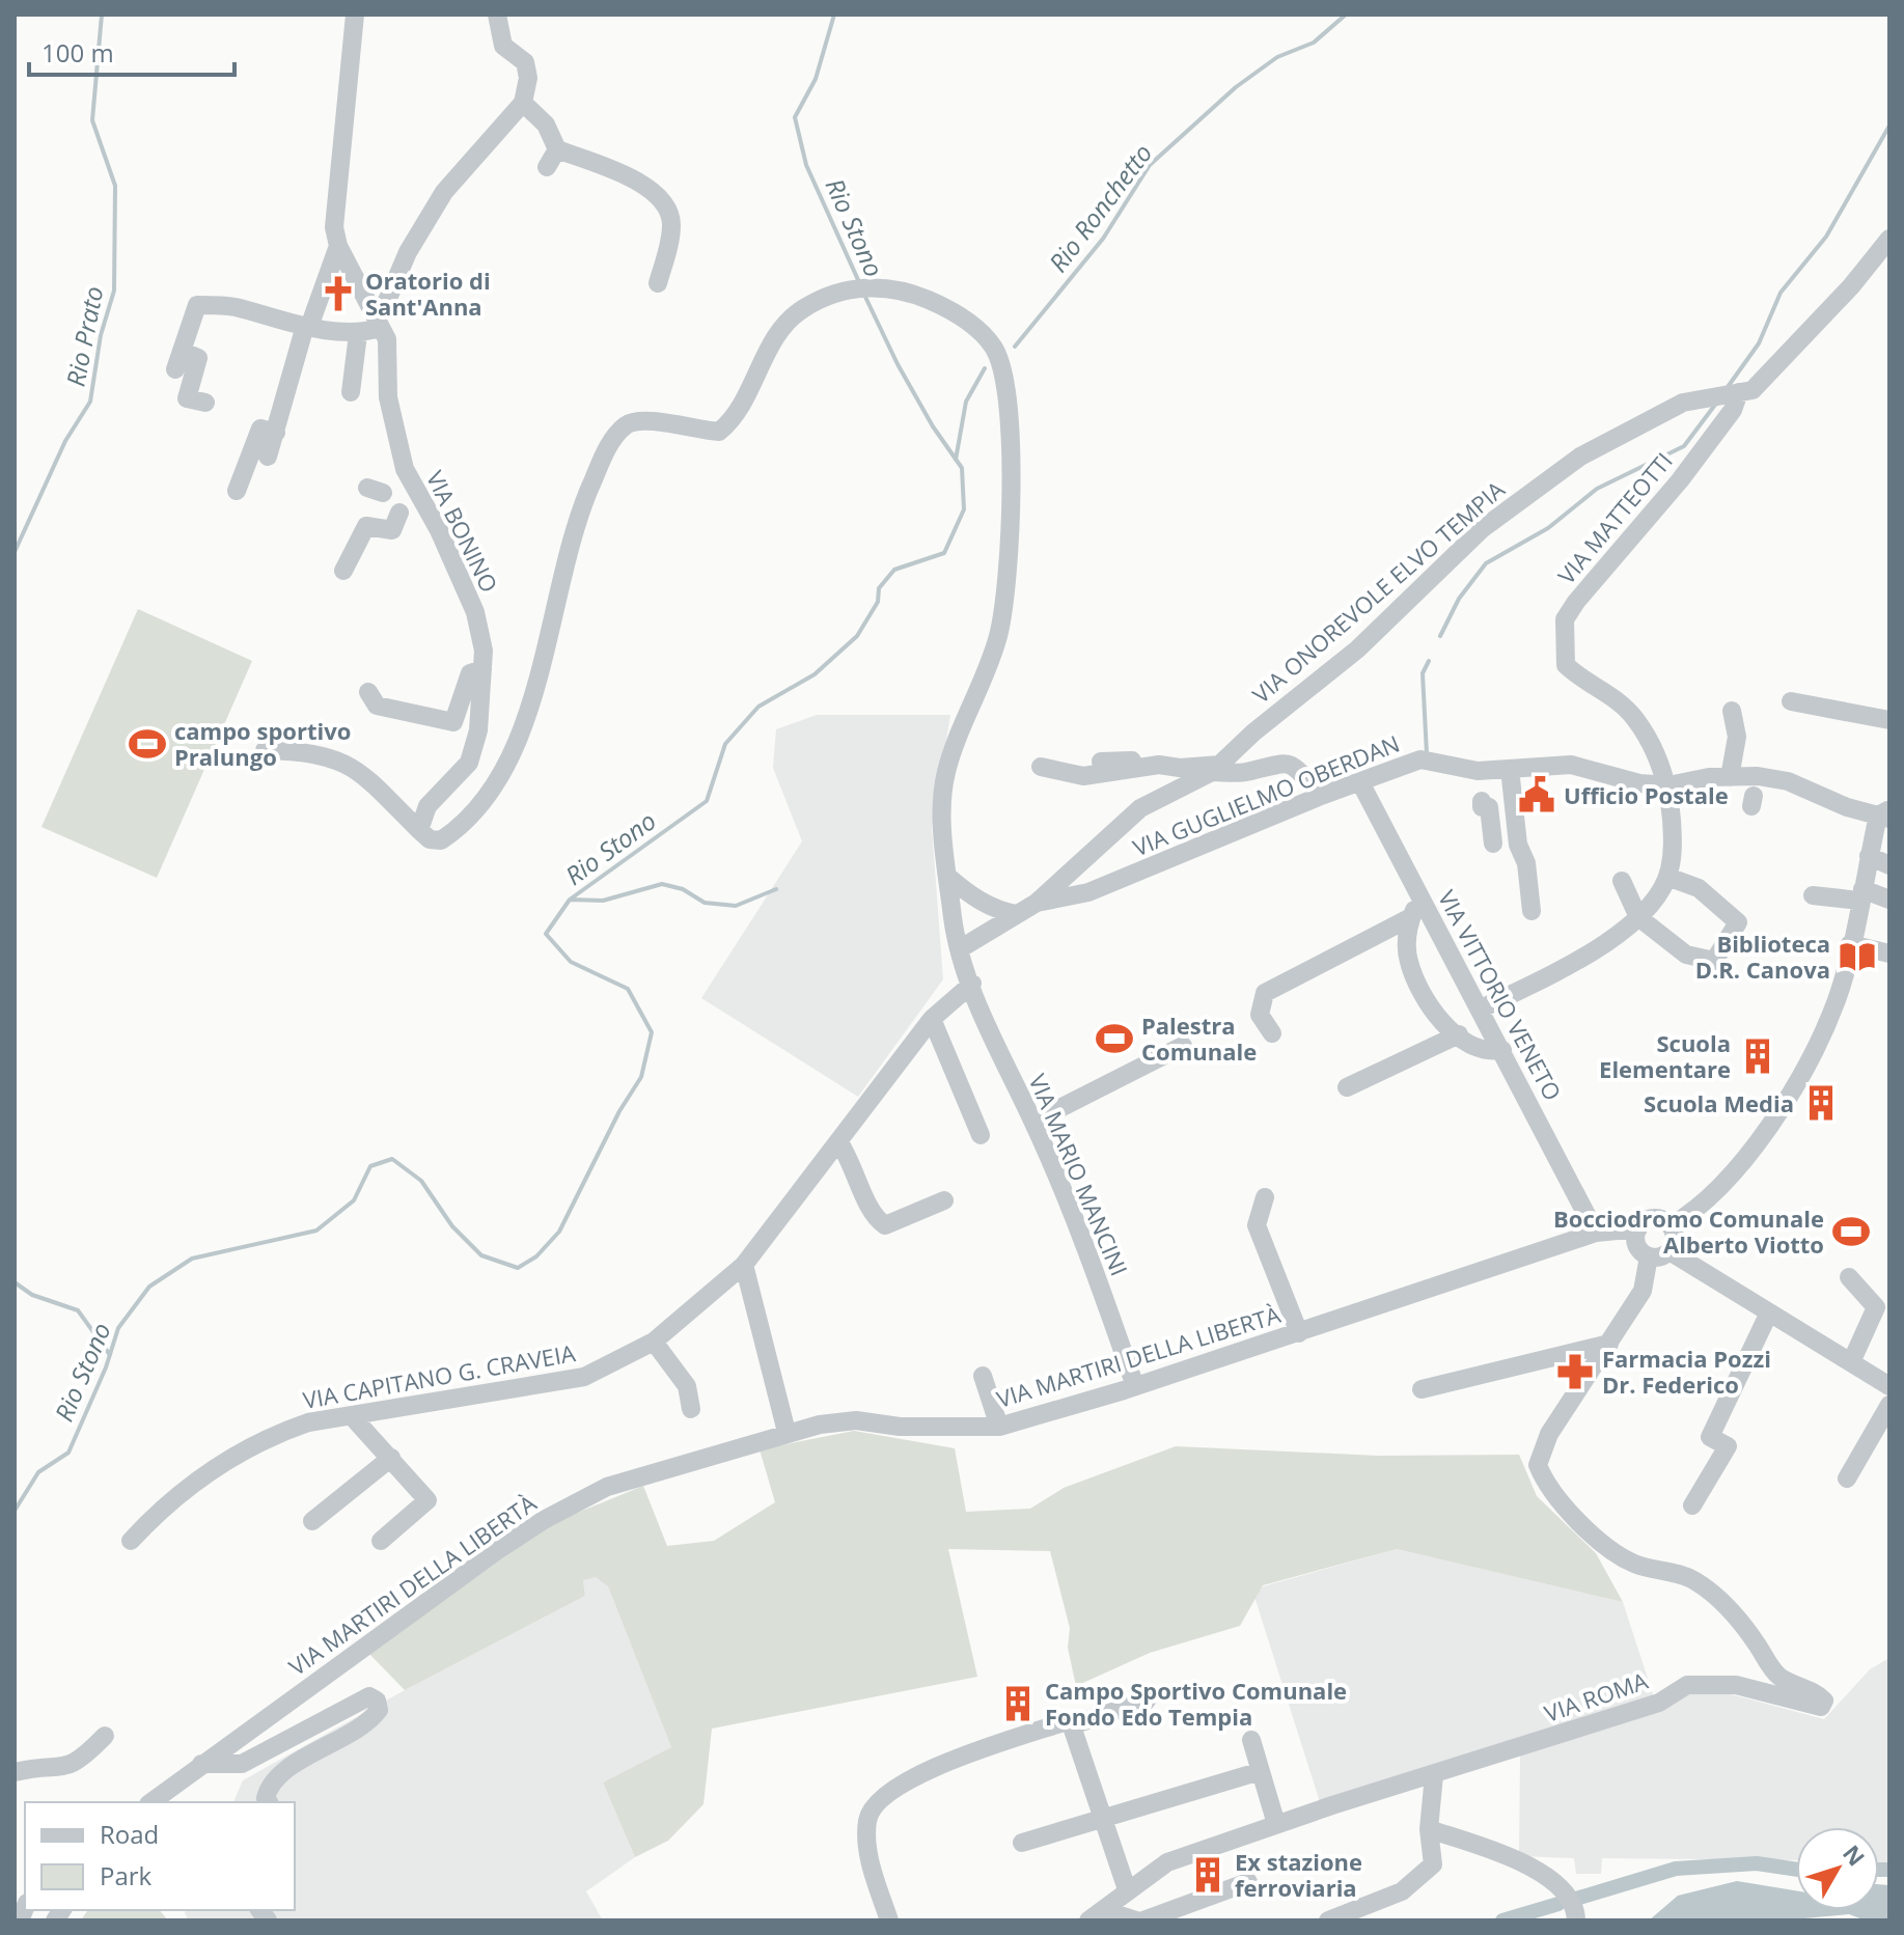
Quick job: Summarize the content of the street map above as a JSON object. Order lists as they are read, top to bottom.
{
  "streets": {
    "street": [
      "VIA MATTEOTTI",
      "VIA BONINO",
      "VIA ONOREVOLE ELVO TEMPIA",
      "VIA GUGLIELMO OBERDAN",
      "VIA VITTORIO VENETO",
      "VIA MARIO MANCINI",
      "VIA MARTIRI DELLA LIBERTÀ",
      "VIA CAPITANO G. CRAVEIA",
      "VIA ROMA"
    ]
  },
  "crossings": [
    ["VIA MATTEOTTI", "VIA ONOREVOLE ELVO TEMPIA"],
    ["VIA MATTEOTTI", "VIA GUGLIELMO OBERDAN"],
    ["VIA MATTEOTTI", "VIA VITTORIO VENETO"],
    ["VIA ONOREVOLE ELVO TEMPIA", "VIA GUGLIELMO OBERDAN"],
    ["VIA GUGLIELMO OBERDAN", "VIA VITTORIO VENETO"],
    ["VIA VITTORIO VENETO", "VIA MARTIRI DELLA LIBERTÀ"],
    ["VIA MARIO MANCINI", "VIA MARTIRI DELLA LIBERTÀ"],
    ["VIA MARIO MANCINI", "VIA CAPITANO G. CRAVEIA"],
    ["VIA MARTIRI DELLA LIBERTÀ", "VIA ROMA"]
  ],
  "water": ["Rio Ronchetto", "Rio Stono", "Rio Prato"],
  "places": {
    "church": ["Oratorio di Sant'Anna"],
    "sports": ["campo sportivo Pralungo", "Palestra Comunale", "Bocciodromo Comunale Alberto Viotto"],
    "public building": ["Ufficio Postale"],
    "library": ["Biblioteca D.R. Canova"],
    "building": [
      "Scuola Elementare",
      "Scuola Media",
      "Campo Sportivo Comunale Fondo Edo Tempia",
      "Ex stazione ferroviaria"
    ],
    "pharmacy": ["Farmacia Pozzi Dr. Federico"]
  },
  "legend": ["Road", "Park"],
  "scale_bar": "100 m",
  "north": "top right"
}
